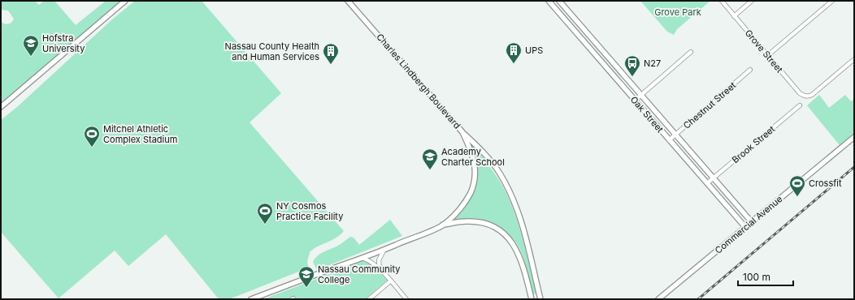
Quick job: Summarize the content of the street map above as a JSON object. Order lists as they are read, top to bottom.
{
  "streets": {
    "street": [
      "Grove Street",
      "Charles Lindbergh Boulevard",
      "Chestnut Street",
      "Oak Street",
      "Brook Street",
      "Commercial Avenue"
    ]
  },
  "crossings": [
    ["Chestnut Street", "Oak Street"],
    ["Oak Street", "Brook Street"],
    ["Oak Street", "Commercial Avenue"]
  ],
  "parks": ["Grove Park"],
  "places": {
    "school or university": ["Hofstra University", "Academy Charter School", "Nassau Community College"],
    "building": ["UPS", "Nassau County Health and Human Services"],
    "bus stop": ["N27"],
    "sports": ["Mitchel Athletic Complex Stadium", "Crossfit", "NY Cosmos Practice Facility"]
  },
  "scale_bar": "100 m"
}
